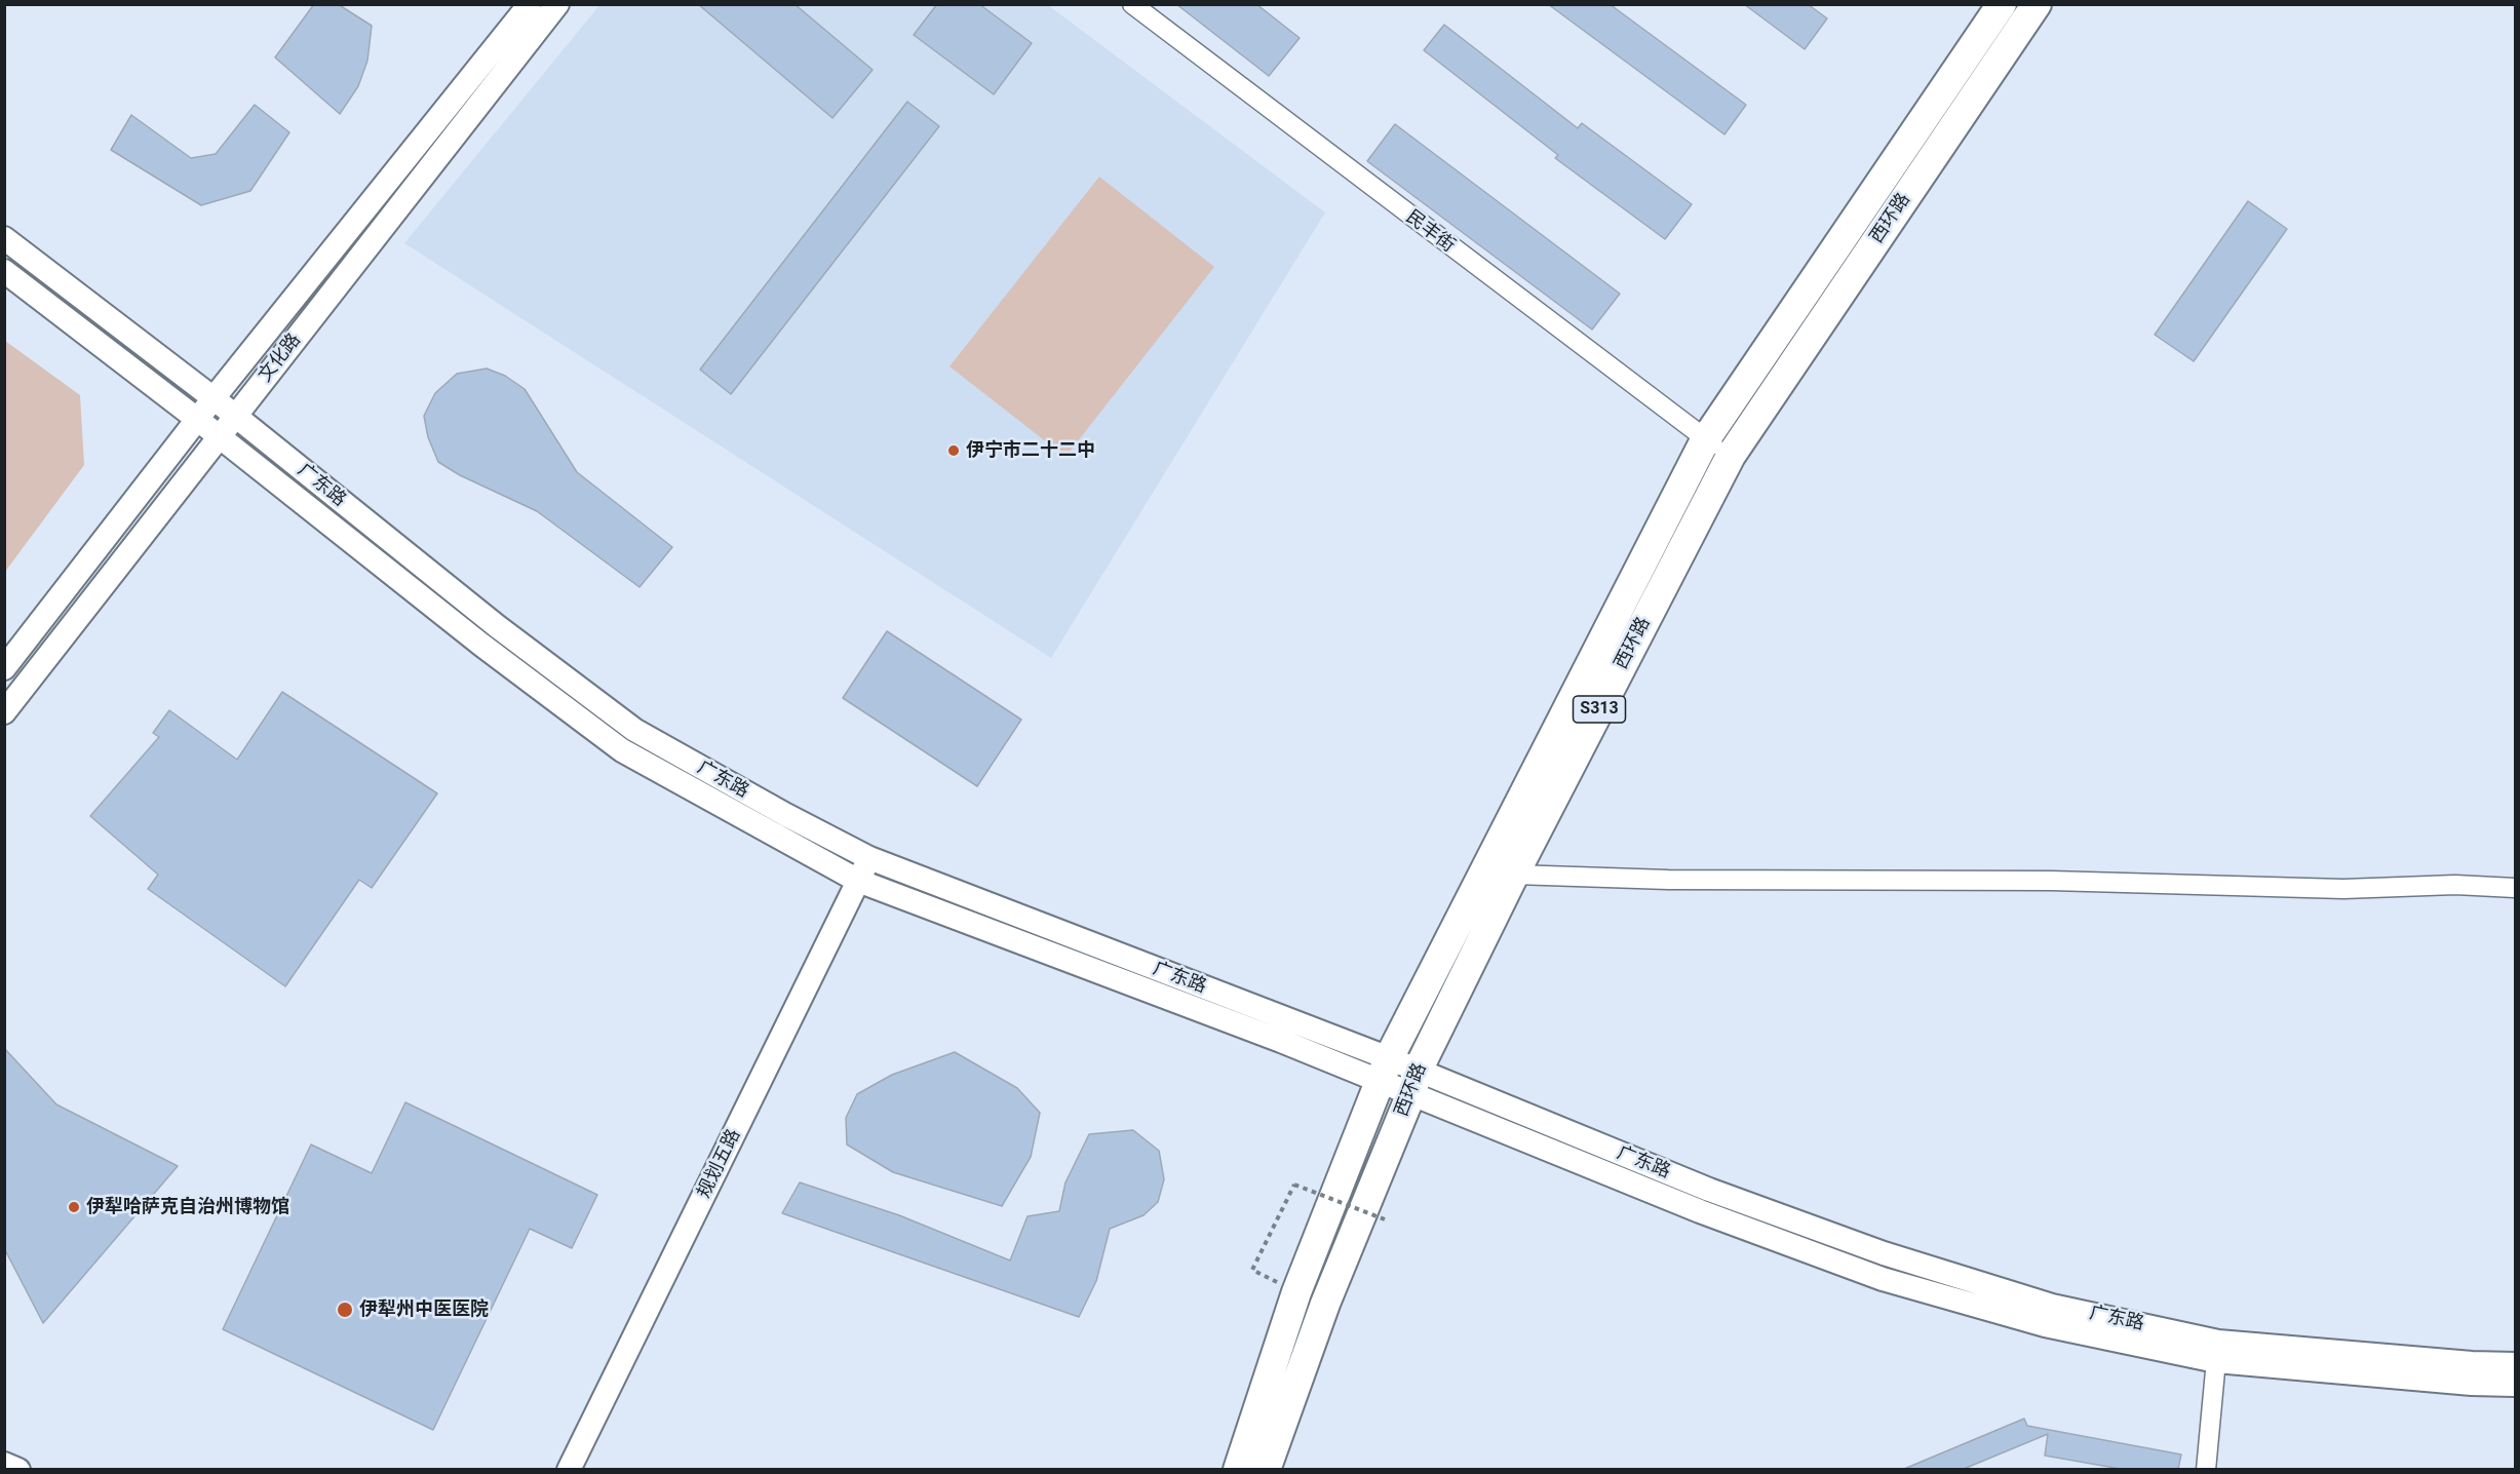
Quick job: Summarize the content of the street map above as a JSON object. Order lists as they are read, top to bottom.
{
  "streets": {
    "main road": ["西环路", "S313"],
    "street": [
      "民丰街",
      "文化路",
      "广东路",
      "规划五路"
    ]
  },
  "crossings": [
    ["西环路", "民丰街"],
    ["西环路", "广东路"],
    ["文化路", "广东路"],
    ["广东路", "规划五路"]
  ],
  "places": ["伊宁市二十二中", "伊犁哈萨克自治州博物馆", "伊犁州中医医院"]
}
